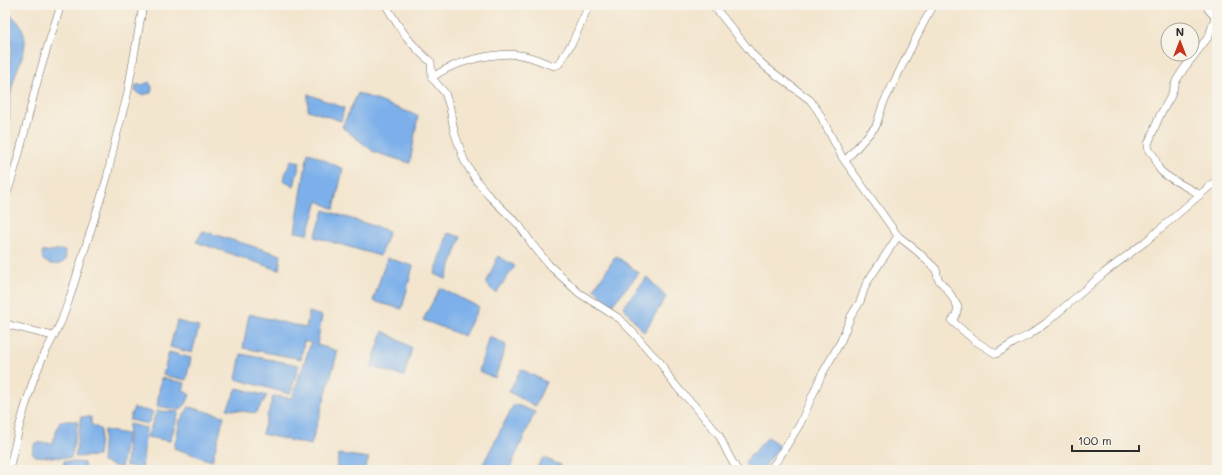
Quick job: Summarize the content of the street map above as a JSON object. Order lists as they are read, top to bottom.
{
  "scale_bar": "100 m",
  "north": "top"
}
